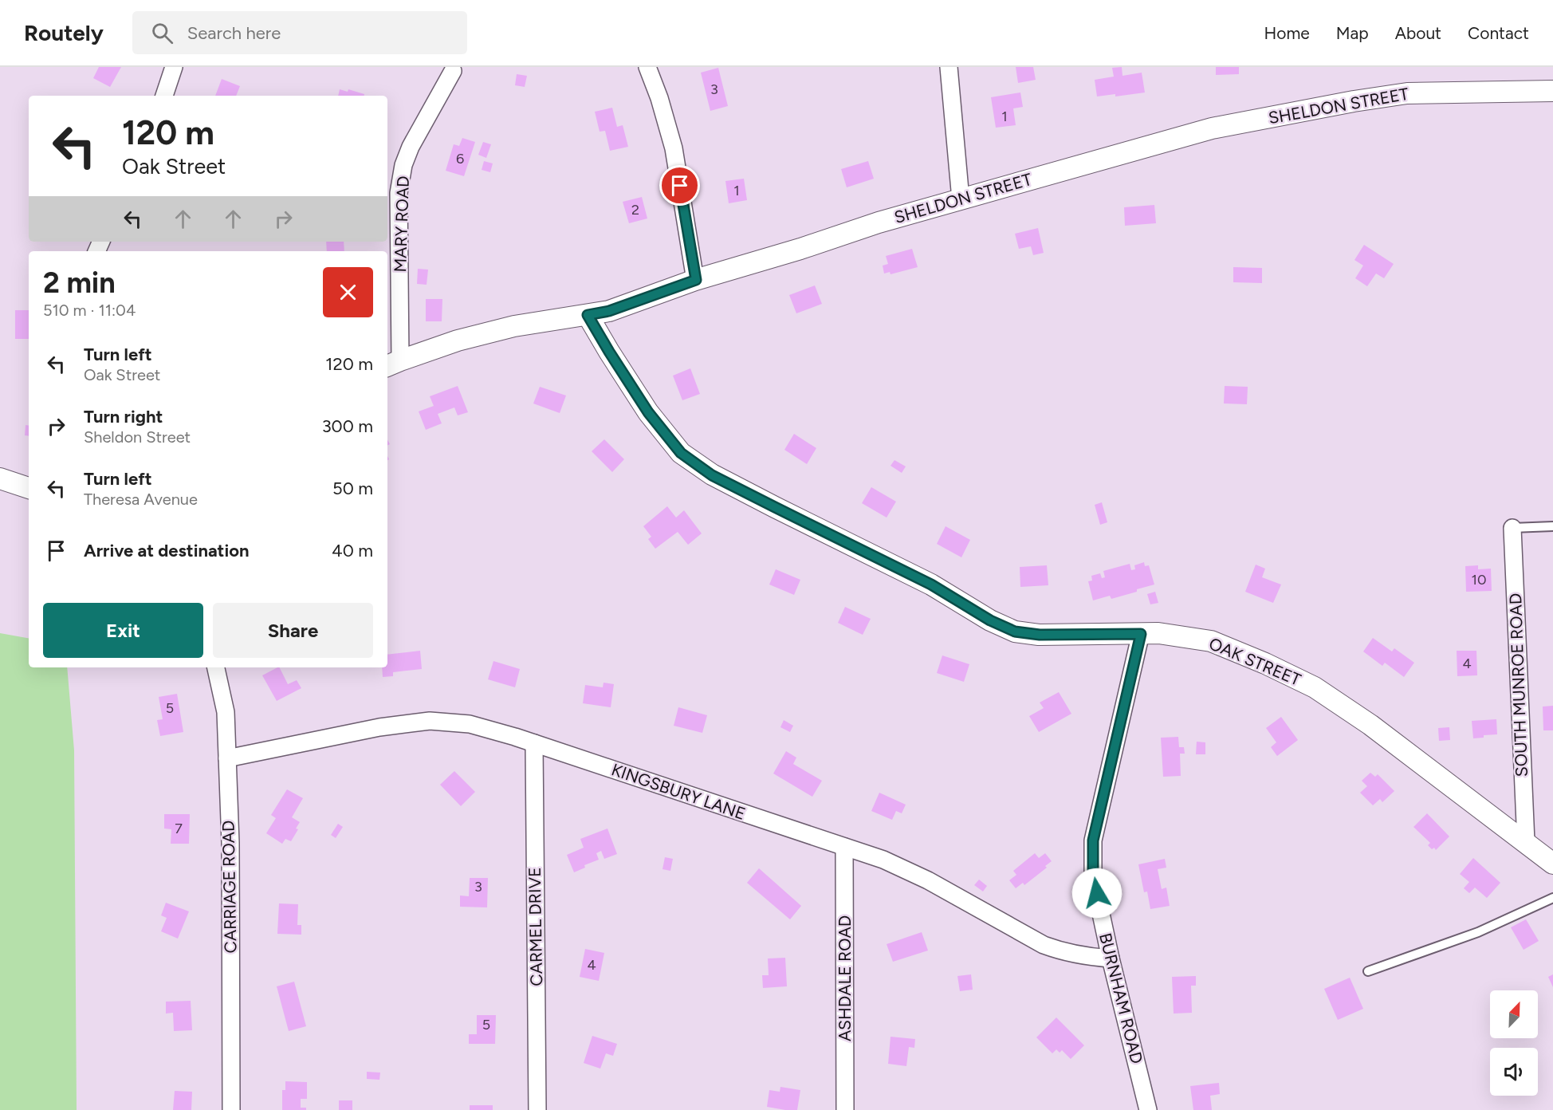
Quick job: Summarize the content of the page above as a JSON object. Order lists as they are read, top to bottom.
{
  "streets": {
    "street": [
      "SHELDON STREET",
      "MARY ROAD",
      "OAK STREET",
      "SOUTH MUNROE ROAD",
      "KINGSBURY LANE",
      "CARRIAGE ROAD",
      "CARMEL DRIVE",
      "ASHDALE ROAD",
      "BURNHAM ROAD"
    ]
  },
  "crossings": [
    ["SHELDON STREET", "MARY ROAD"],
    ["SHELDON STREET", "OAK STREET"],
    ["OAK STREET", "SOUTH MUNROE ROAD"],
    ["OAK STREET", "BURNHAM ROAD"],
    ["KINGSBURY LANE", "CARRIAGE ROAD"],
    ["KINGSBURY LANE", "CARMEL DRIVE"],
    ["KINGSBURY LANE", "ASHDALE ROAD"],
    ["KINGSBURY LANE", "BURNHAM ROAD"]
  ],
  "house_numbers": [
    "3",
    "1",
    "6",
    "1",
    "2",
    "10",
    "4",
    "5",
    "7",
    "3",
    "4",
    "5"
  ],
  "north": "top right",
  "page": {
    "header": "Routely",
    "search": "Search here",
    "nav": [
      "Home",
      "Map",
      "About",
      "Contact"
    ],
    "turn": ["120 m", "Oak Street"],
    "heading": ["2 min", "510 m · 11:04"],
    "list": [
      {
        "name": "Turn left",
        "note": "Oak Street",
        "value": "120 m"
      },
      {
        "name": "Turn right",
        "note": "Sheldon Street",
        "value": "300 m"
      },
      {
        "name": "Turn left",
        "note": "Theresa Avenue",
        "value": "50 m"
      },
      {
        "name": "Arrive at destination",
        "value": "40 m"
      }
    ],
    "buttons": ["Exit", "Share"]
  }
}
